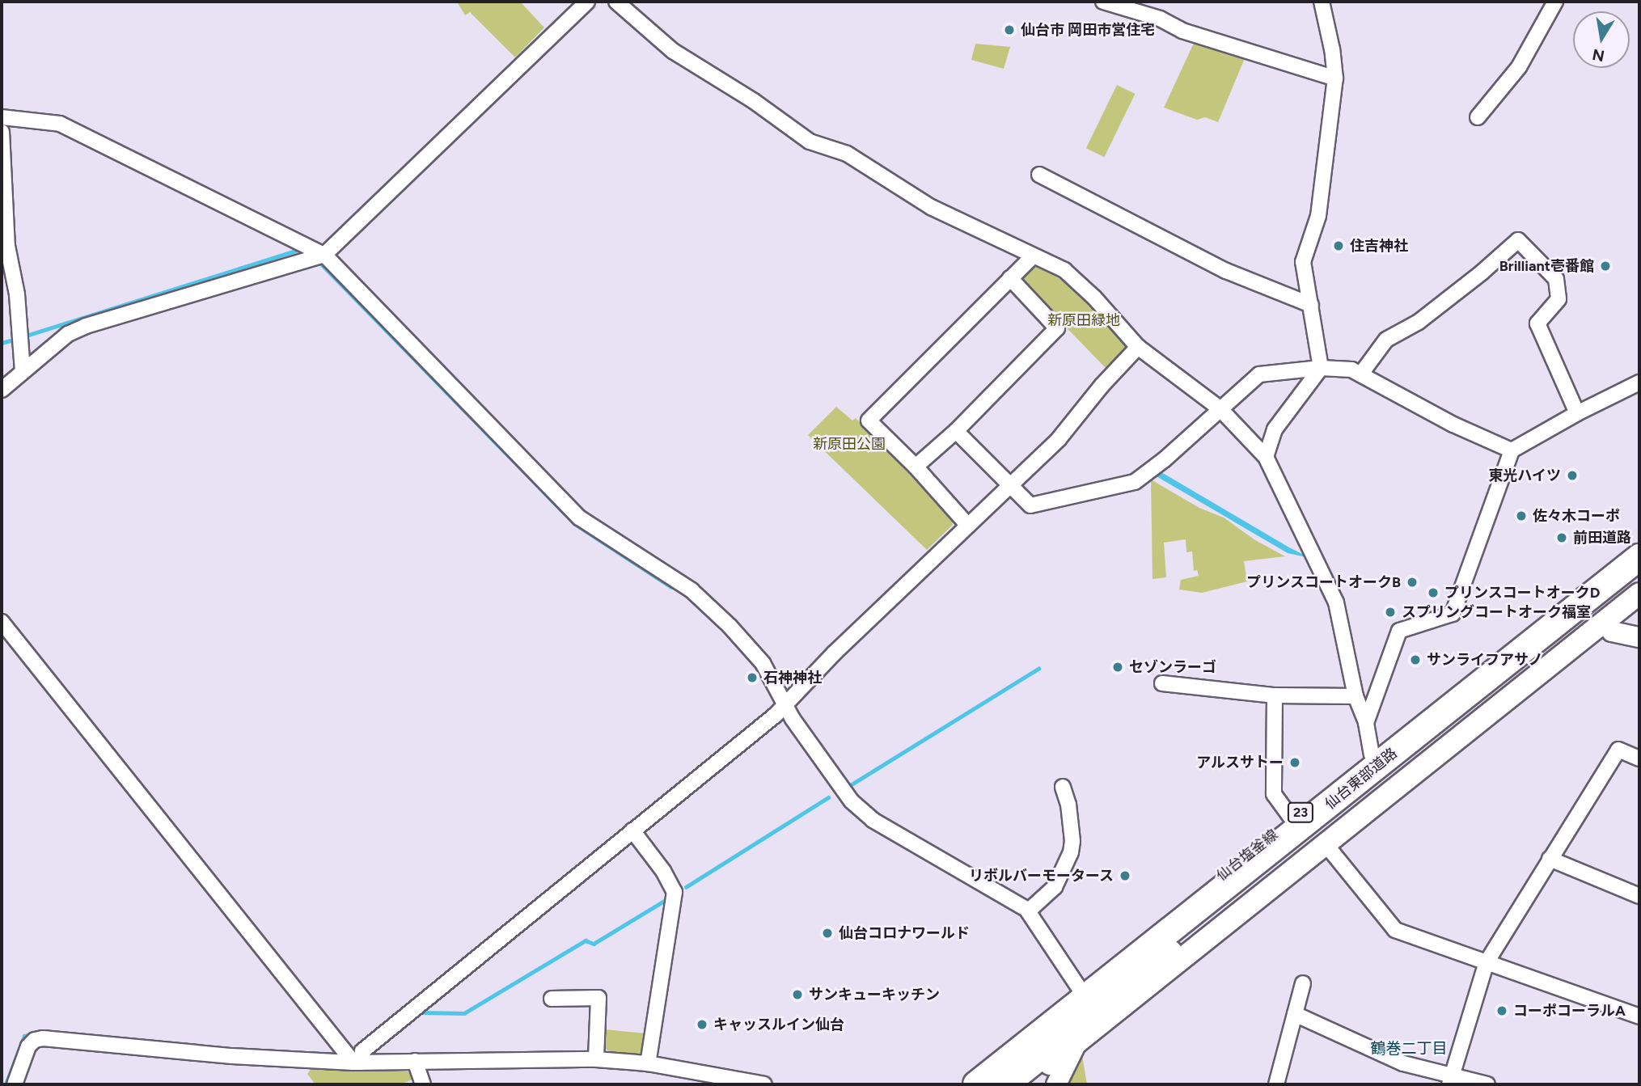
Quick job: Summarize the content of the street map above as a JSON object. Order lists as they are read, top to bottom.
{
  "streets": {
    "highway": ["仙台東部道路"],
    "main road": ["23", "仙台塩釜線"]
  },
  "districts": ["鶴巻二丁目"],
  "parks": ["新原田緑地", "新原田公園"],
  "places": [
    "仙台市 岡田市営住宅",
    "住吉神社",
    "Brilliant壱番館",
    "東光ハイツ",
    "佐々木コーポ",
    "前田道路",
    "プリンスコートオークB",
    "プリンスコートオークD",
    "スプリングコートオーク福室",
    "サンライフアサノ",
    "セゾンラーゴ",
    "石神神社",
    "アルスサトー",
    "リボルバーモータース",
    "仙台コロナワールド",
    "サンキューキッチン",
    "コーポコーラルA",
    "キャッスルイン仙台"
  ],
  "north": "bottom"
}
